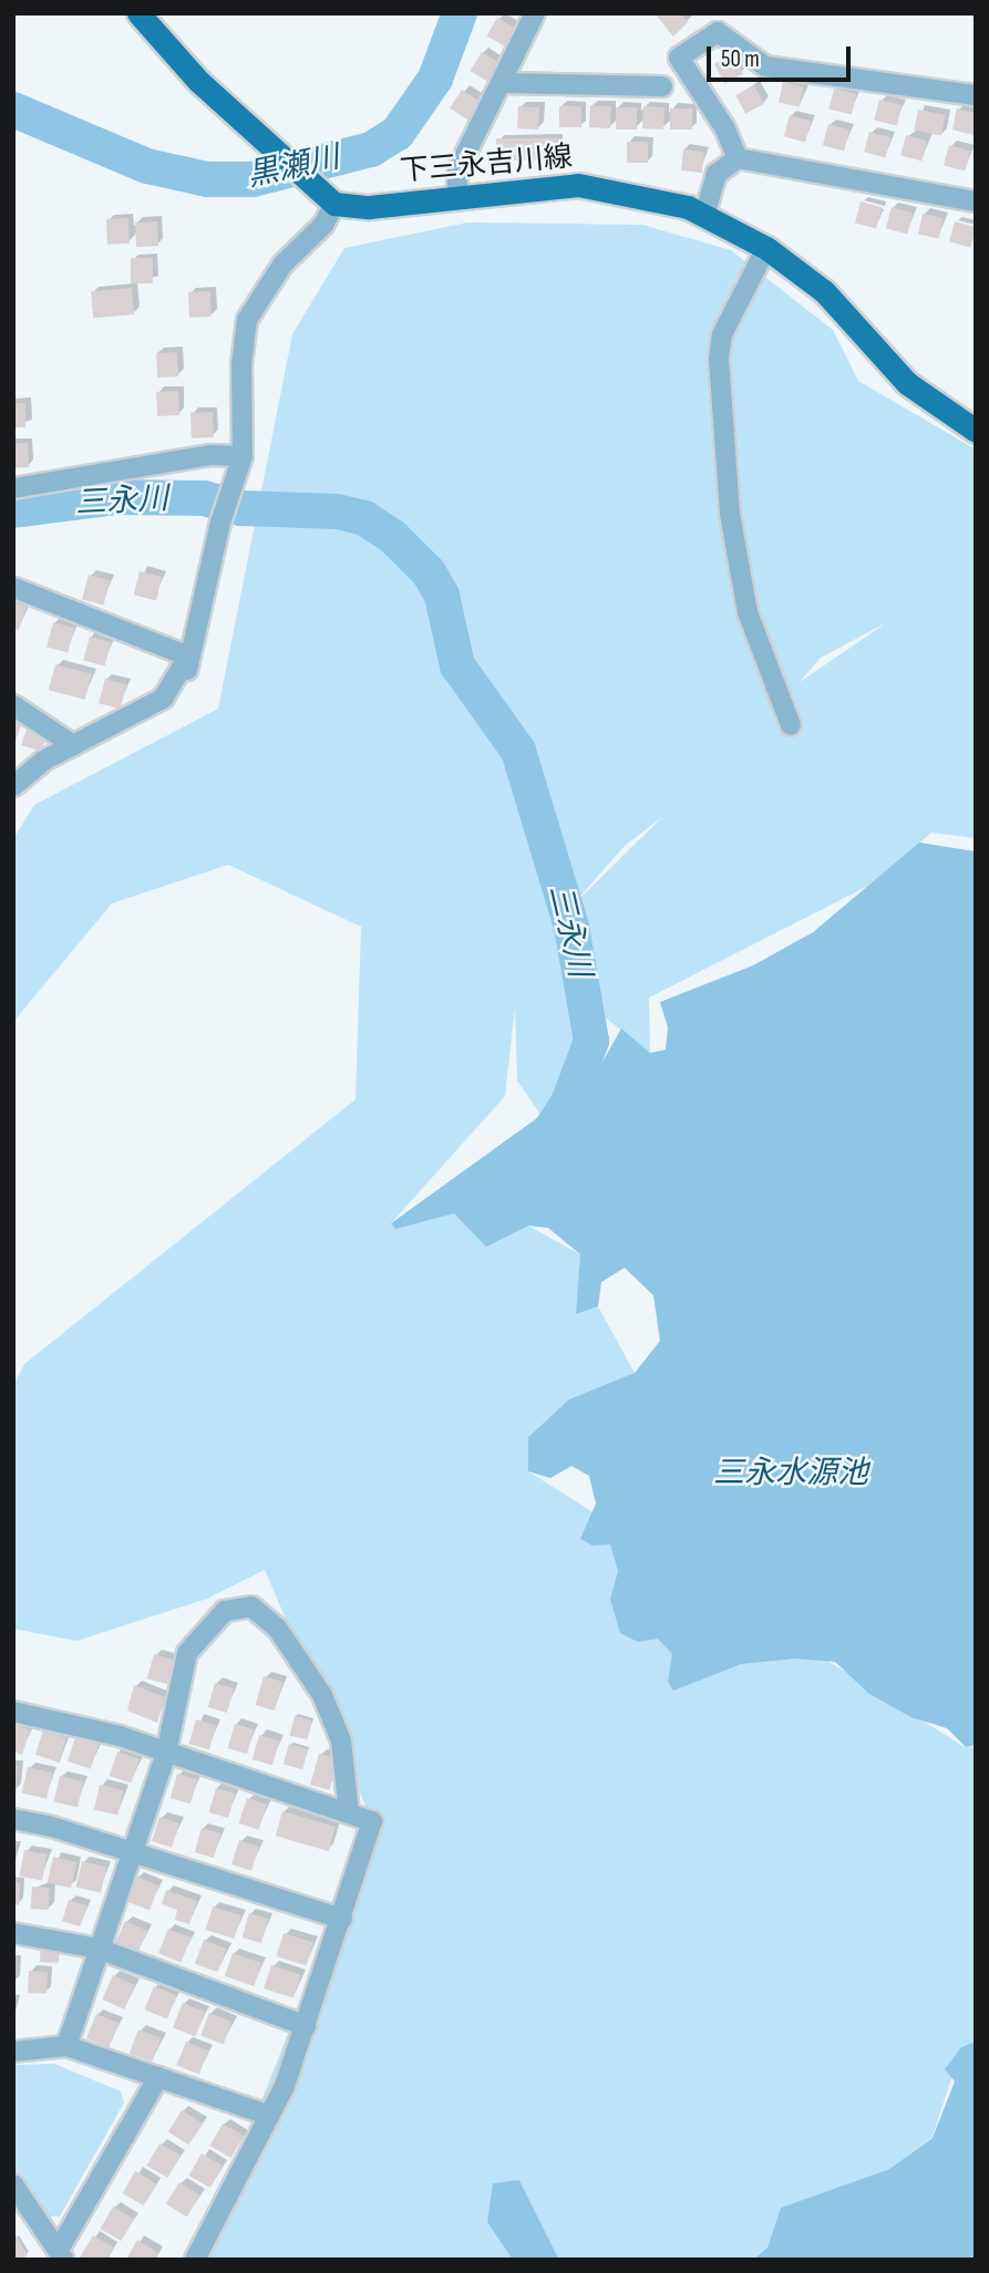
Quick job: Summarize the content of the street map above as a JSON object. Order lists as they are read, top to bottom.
{
  "streets": {
    "main road": ["下三永吉川線"]
  },
  "water": ["黒瀬川", "三永川", "三永水源池"],
  "scale_bar": "50 m"
}
